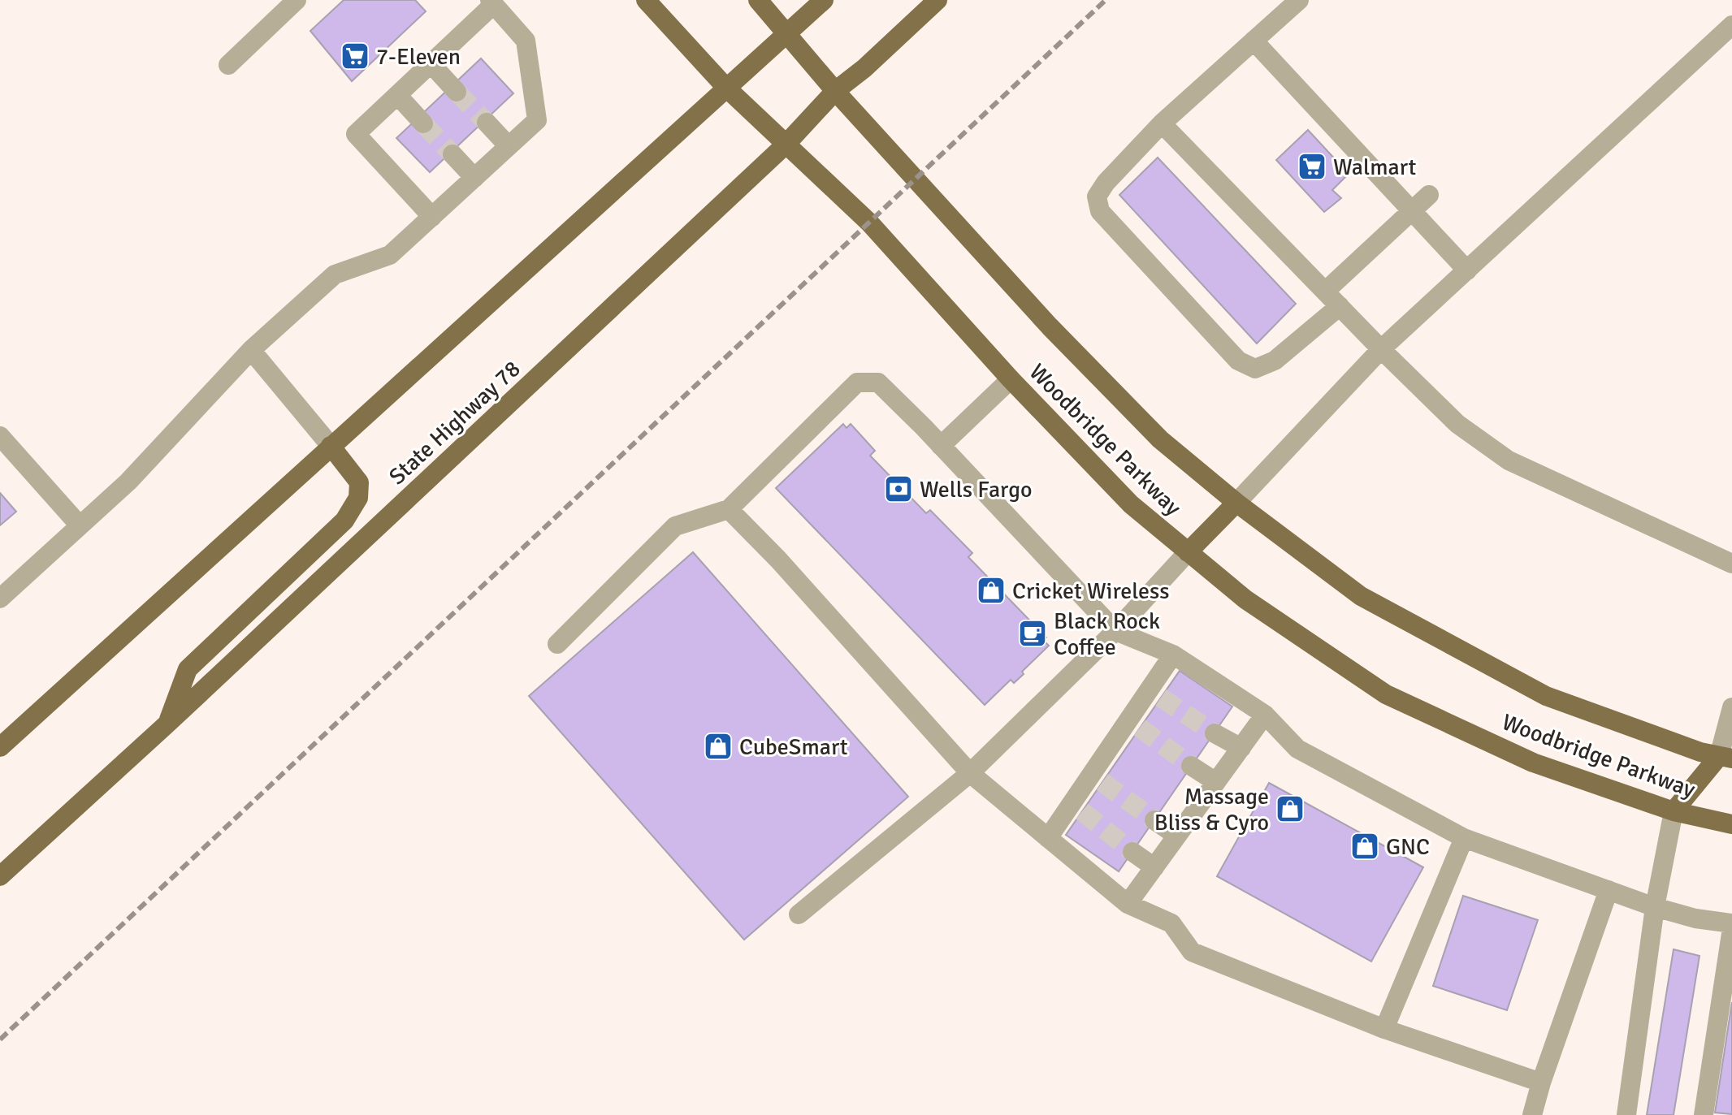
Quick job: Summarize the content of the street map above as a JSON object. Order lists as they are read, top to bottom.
{
  "streets": {
    "main road": ["State Highway 78", "Woodbridge Parkway"]
  },
  "crossings": [
    ["State Highway 78", "Woodbridge Parkway"]
  ],
  "places": {
    "supermarket": ["7-Eleven", "Walmart"],
    "bank": ["Wells Fargo"],
    "shop": [
      "Cricket Wireless",
      "CubeSmart",
      "Massage Bliss & Cyro",
      "GNC"
    ],
    "cafe": ["Black Rock Coffee"]
  }
}
